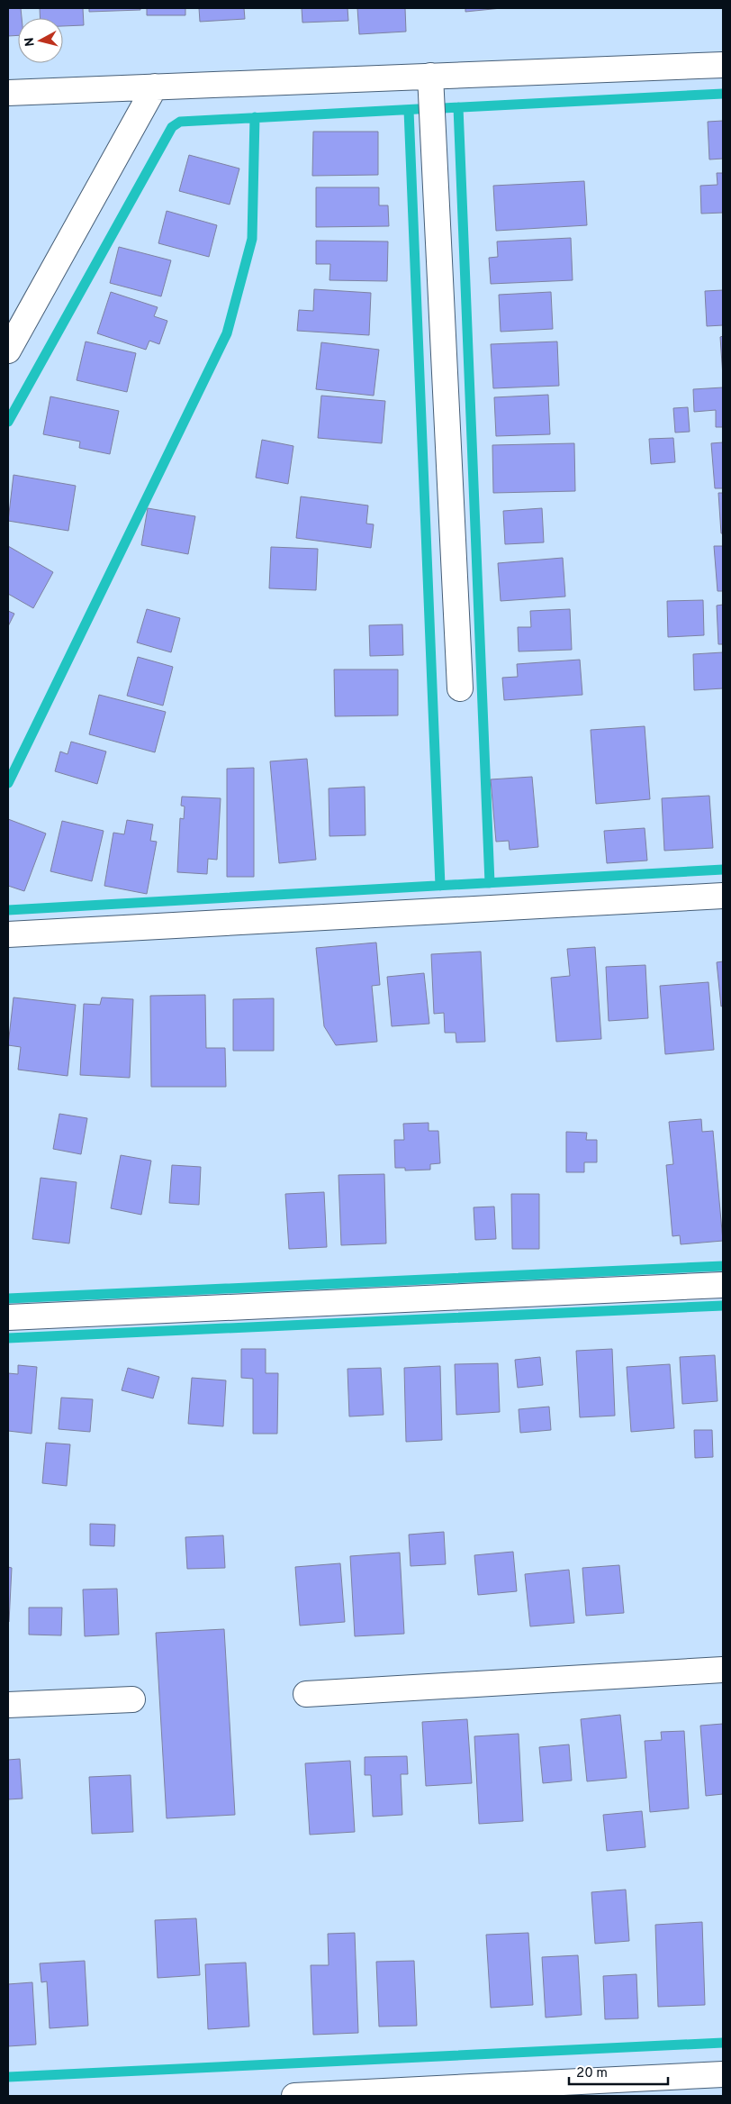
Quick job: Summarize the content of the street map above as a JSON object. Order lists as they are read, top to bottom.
{
  "scale_bar": "20 m",
  "north": "left"
}
